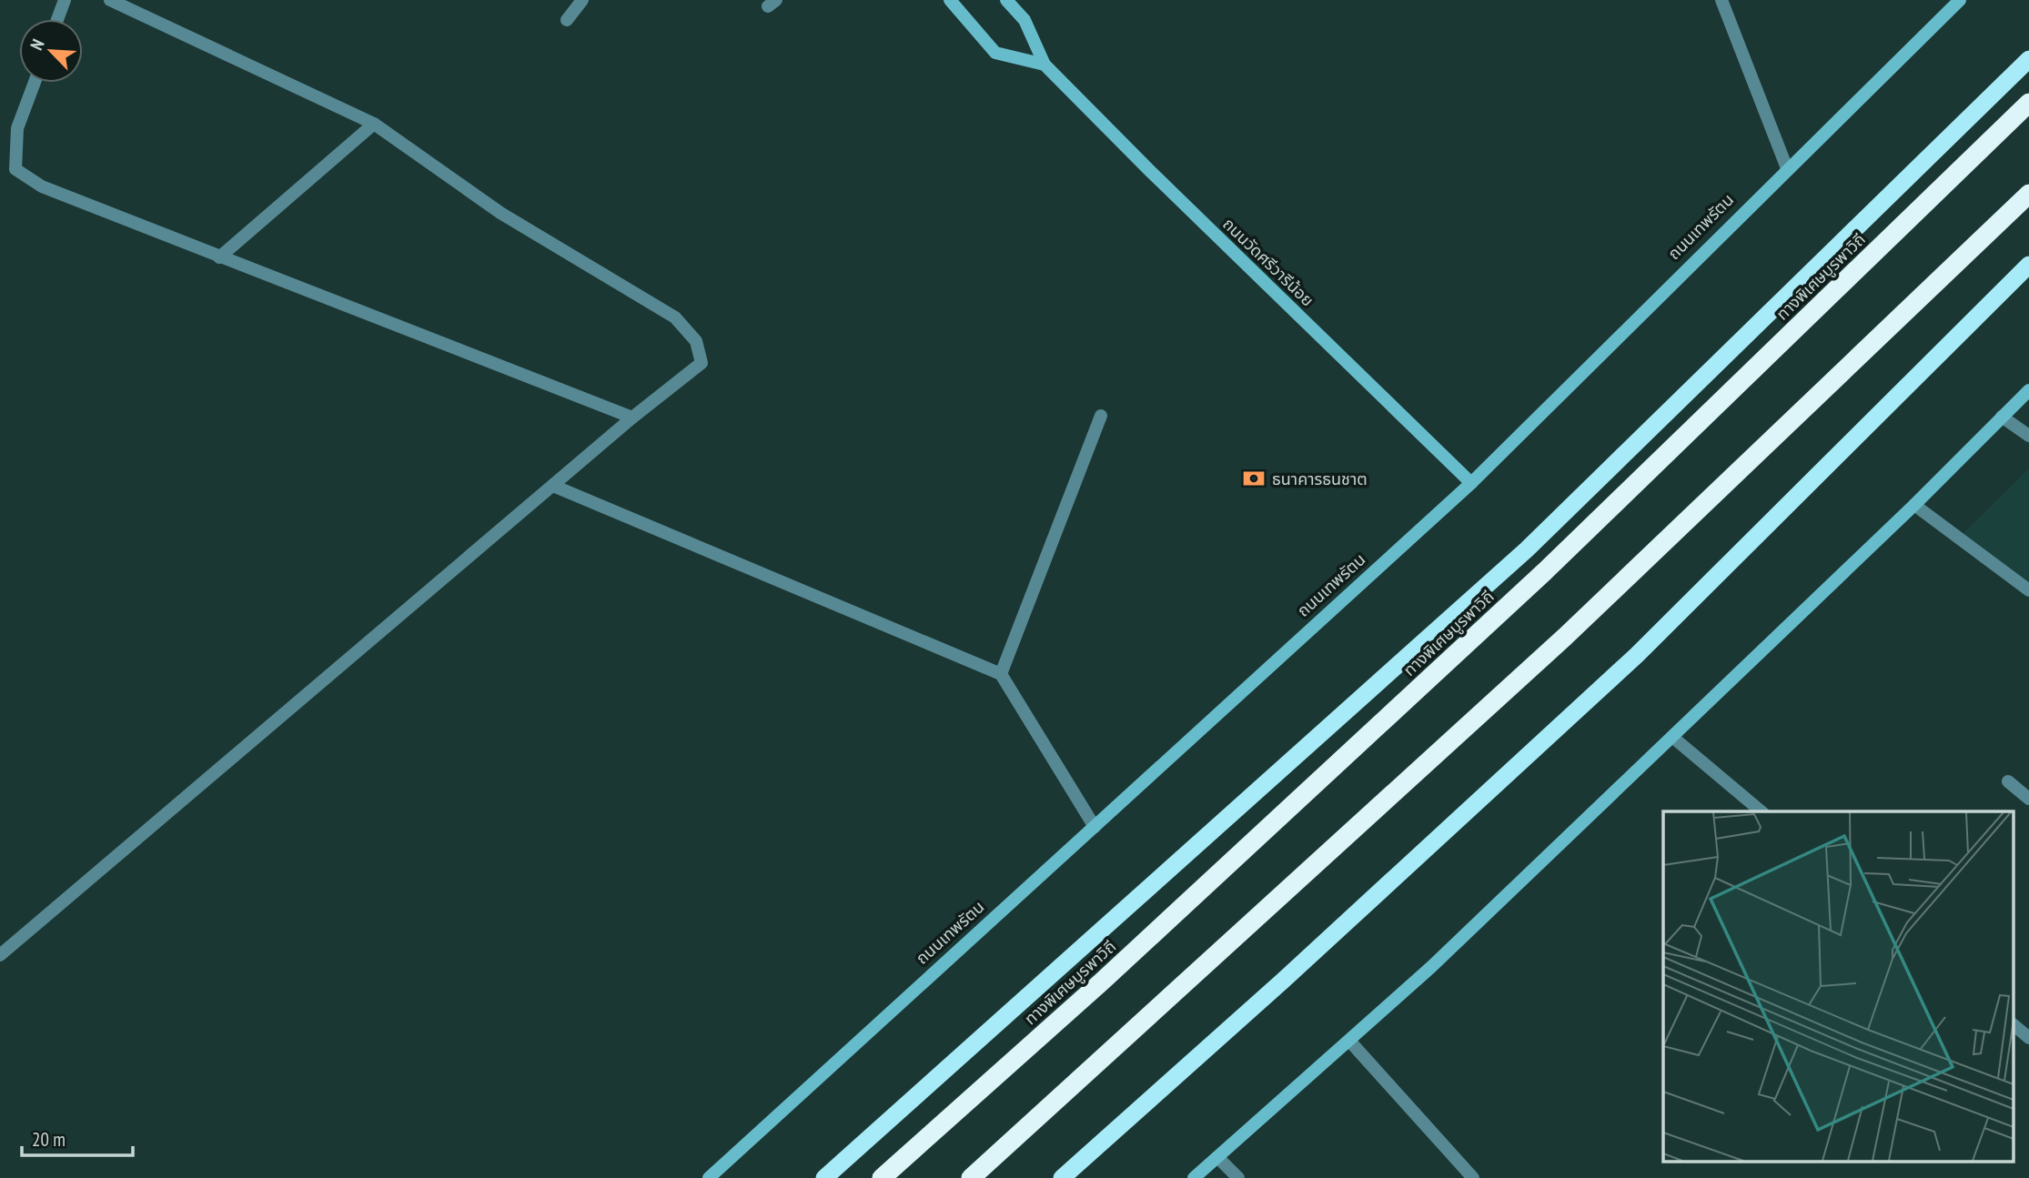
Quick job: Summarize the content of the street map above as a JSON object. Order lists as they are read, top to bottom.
{
  "streets": {
    "highway": ["ทางพิเศษบูรพาวิถี"],
    "main road": ["ถนนเทพรัตน", "ถนนวัดศรีวารีน้อย"]
  },
  "crossings": [
    ["ถนนเทพรัตน", "ถนนวัดศรีวารีน้อย"]
  ],
  "places": {
    "bank": ["ธนาคารธนชาต"]
  },
  "scale_bar": "20 m",
  "north": "top left"
}
